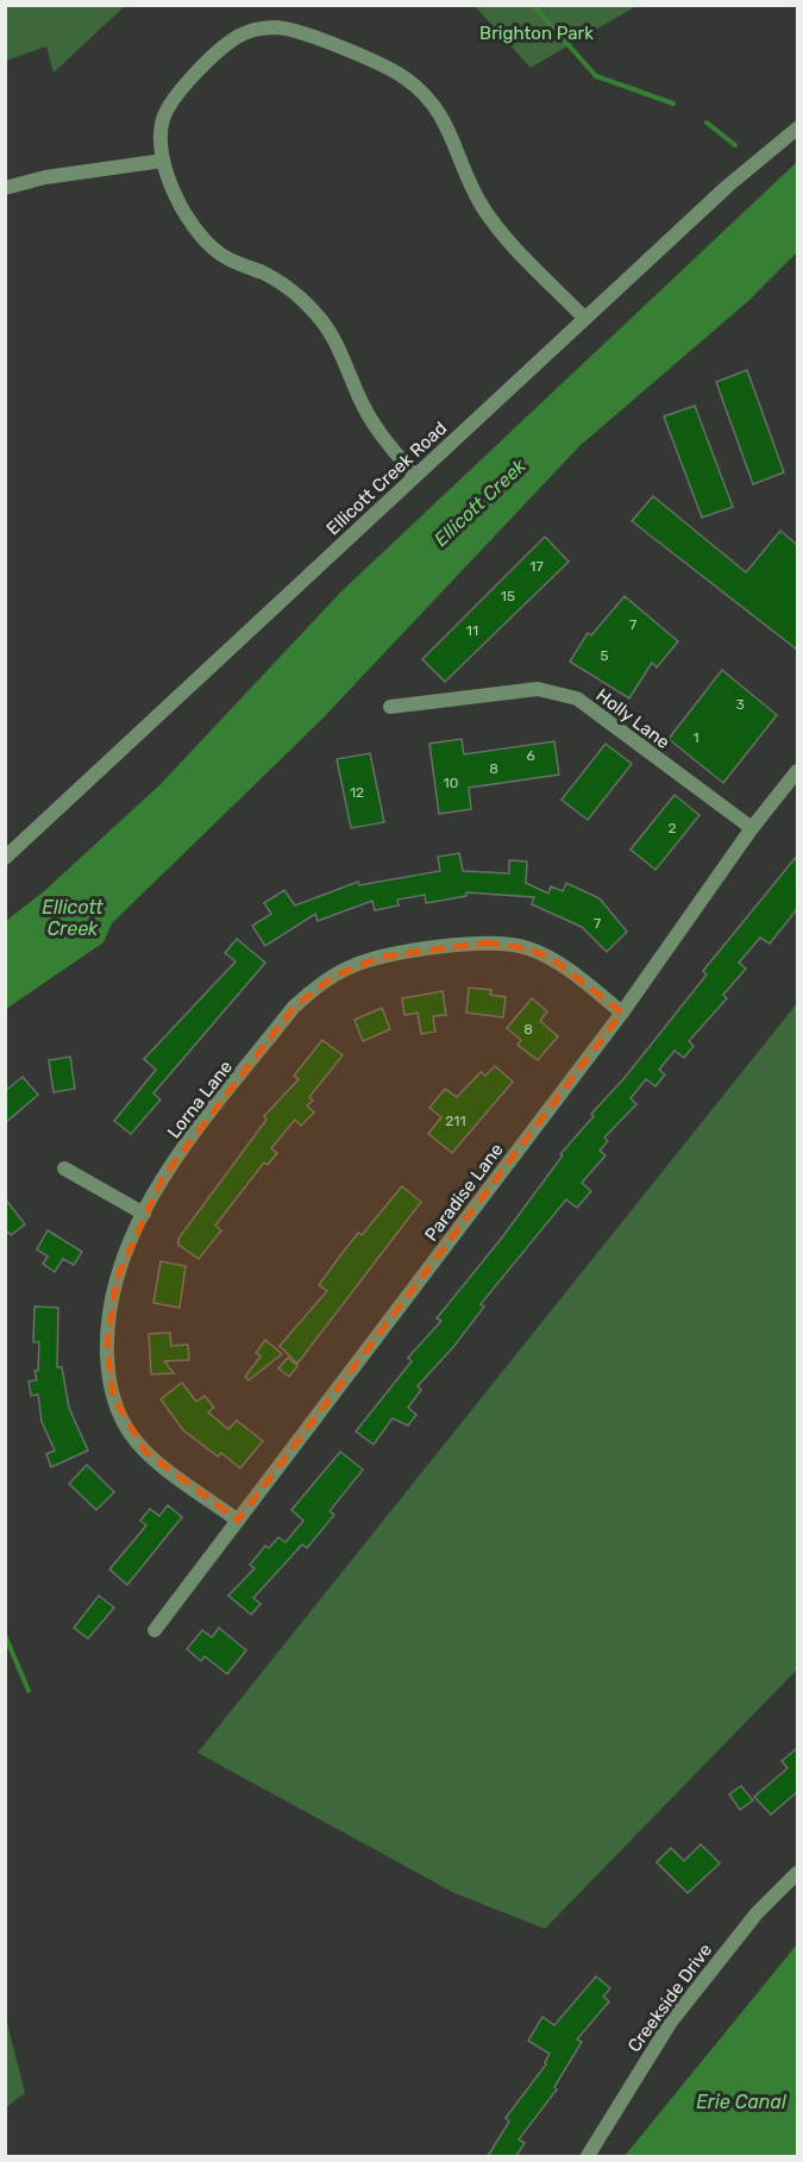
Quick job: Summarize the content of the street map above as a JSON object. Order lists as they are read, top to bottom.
{
  "streets": {
    "street": [
      "Ellicott Creek Road",
      "Holly Lane",
      "Lorna Lane",
      "Paradise Lane",
      "Creekside Drive"
    ]
  },
  "crossings": [
    ["Holly Lane", "Paradise Lane"],
    ["Lorna Lane", "Paradise Lane"]
  ],
  "water": ["Ellicott Creek", "Erie Canal"],
  "parks": ["Brighton Park"],
  "house_numbers": [
    "17",
    "15",
    "7",
    "11",
    "5",
    "3",
    "1",
    "6",
    "8",
    "10",
    "12",
    "2",
    "7",
    "8",
    "211"
  ]
}
